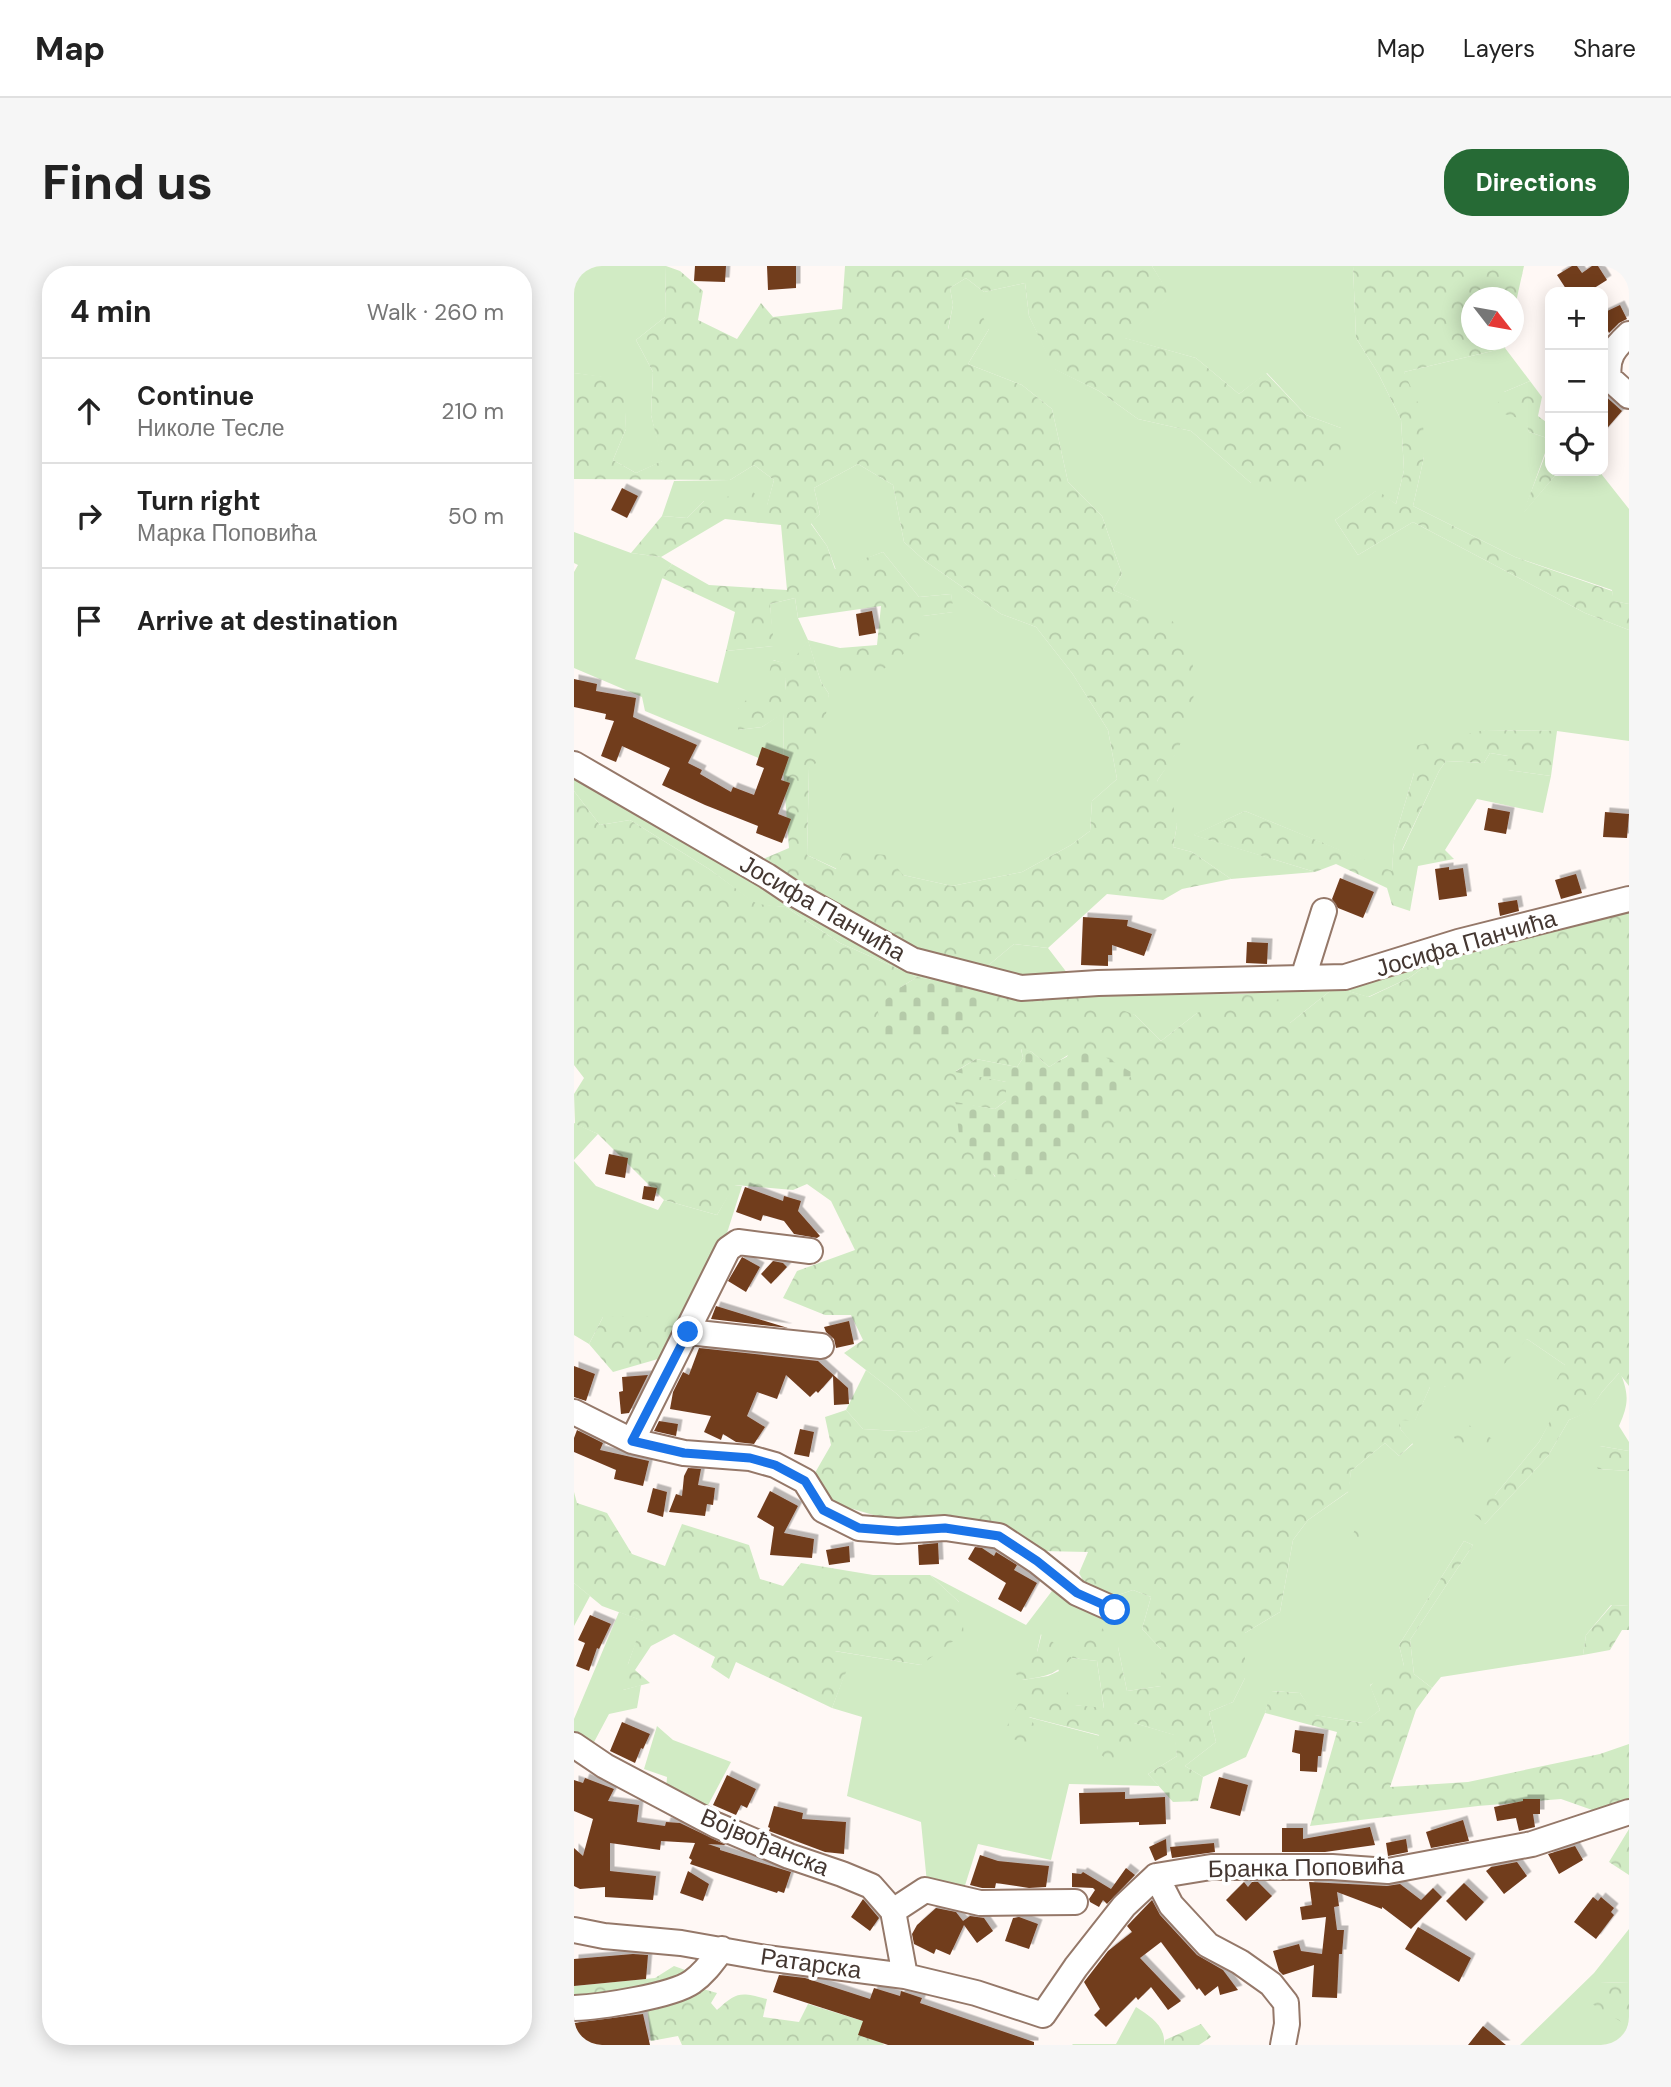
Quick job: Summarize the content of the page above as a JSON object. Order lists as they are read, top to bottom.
{
  "streets": {
    "street": [
      "Јосифа Панчића",
      "Војвођанска",
      "Бранка Поповића",
      "Ратарска"
    ]
  },
  "crossings": [
    ["Бранка Поповића", "Ратарска"]
  ],
  "north": "bottom right",
  "page": {
    "header": "Map",
    "nav": ["Map", "Layers", "Share"],
    "buttons": "Directions",
    "title": "Find us",
    "heading": ["4 min", "Walk · 260 m"],
    "map_buttons": ["+", "−"],
    "list": [
      ["Continue", "Николе Тесле", "210 m"],
      ["Turn right", "Марка Поповића", "50 m"],
      "Arrive at destination"
    ]
  }
}
